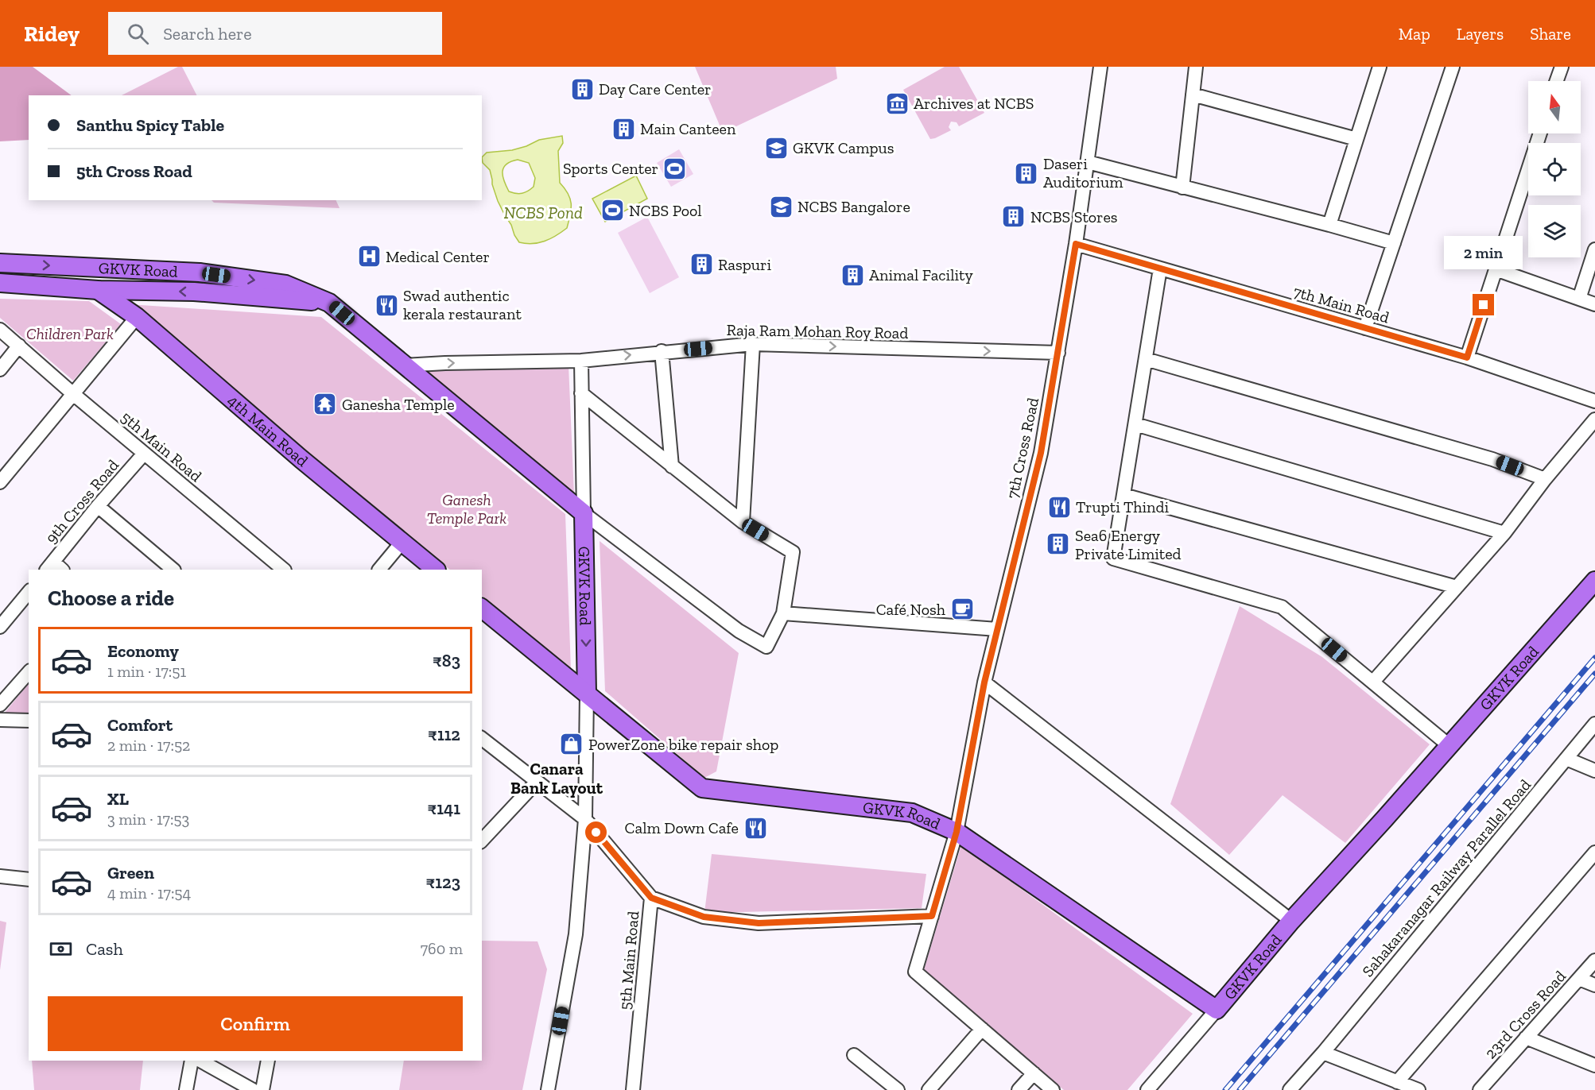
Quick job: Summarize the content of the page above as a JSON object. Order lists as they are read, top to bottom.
{
  "streets": {
    "main road": ["GKVK Road", "4th Main Road"],
    "street": [
      "7th Main Road",
      "Raja Ram Mohan Roy Road",
      "5th Main Road",
      "7th Cross Road",
      "9th Cross Road",
      "Sahakaranagar Railway Parallel Road",
      "23rd Cross Road"
    ]
  },
  "crossings": [
    ["GKVK Road", "Raja Ram Mohan Roy Road"],
    ["GKVK Road", "4th Main Road"],
    ["GKVK Road", "7th Cross Road"],
    ["7th Main Road", "7th Cross Road"],
    ["Raja Ram Mohan Roy Road", "7th Cross Road"],
    ["5th Main Road", "9th Cross Road"]
  ],
  "one_way": ["Raja Ram Mohan Roy Road"],
  "districts": ["Canara Bank Layout"],
  "water": ["NCBS Pond"],
  "parks": ["Children Park", "Ganesh Temple Park"],
  "places": {
    "building": [
      "Day Care Center",
      "Main Canteen",
      "Daseri Auditorium",
      "NCBS Stores",
      "Raspuri",
      "Animal Facility",
      "Sea6 Energy Private Limited"
    ],
    "museum": ["Archives at NCBS"],
    "school or university": ["GKVK Campus", "NCBS Bangalore"],
    "sports": ["Sports Center", "NCBS Pool"],
    "hospital": ["Medical Center"],
    "restaurant": ["Swad authentic kerala restaurant", "Trupti Thindi", "Calm Down Cafe"],
    "temple": ["Ganesha Temple"],
    "cafe": ["Café Nosh"],
    "shop": ["PowerZone bike repair shop"]
  },
  "north": "top",
  "page": {
    "header": "Ridey",
    "search": "Search here",
    "nav": ["Map", "Layers", "Share"],
    "banner": ["Santhu Spicy Table", "5th Cross Road"],
    "bubble": "2 min",
    "heading": "Choose a ride",
    "list": [
      {
        "name": "Economy",
        "note": "1 min · 17:51",
        "value": "₹83"
      },
      {
        "name": "Comfort",
        "note": "2 min · 17:52",
        "value": "₹112"
      },
      {
        "name": "XL",
        "note": "3 min · 17:53",
        "value": "₹141"
      },
      {
        "name": "Green",
        "note": "4 min · 17:54",
        "value": "₹123"
      }
    ],
    "pay": ["Cash", "760 m"],
    "buttons": "Confirm"
  }
}
